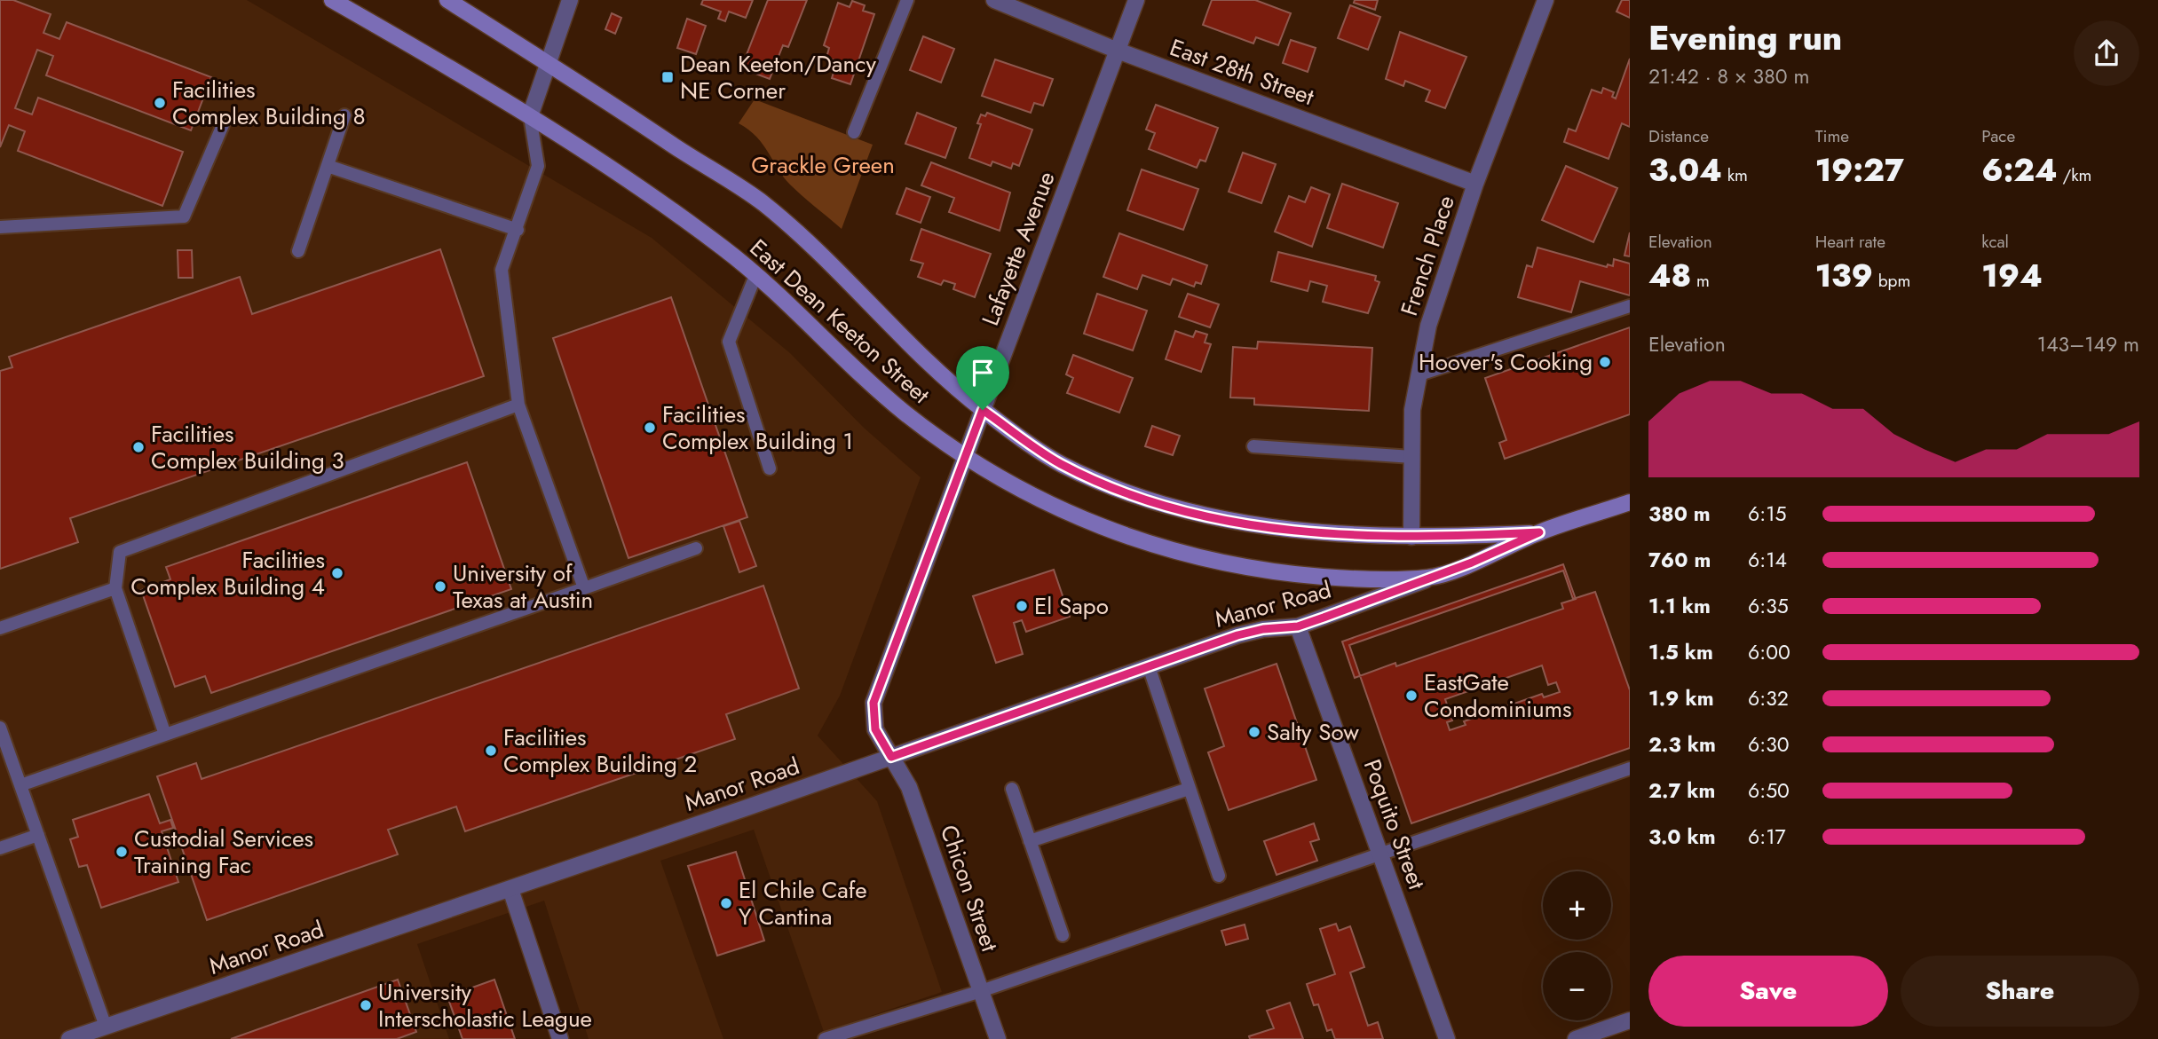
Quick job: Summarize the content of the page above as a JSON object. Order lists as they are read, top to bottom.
{
  "streets": {
    "main road": ["East Dean Keeton Street"],
    "street": [
      "East 28th Street",
      "Lafayette Avenue",
      "French Place",
      "Manor Road",
      "Poquito Street",
      "Chicon Street"
    ]
  },
  "crossings": [
    ["East 28th Street", "Lafayette Avenue"],
    ["East 28th Street", "French Place"],
    ["Lafayette Avenue", "East Dean Keeton Street"],
    ["Lafayette Avenue", "Manor Road"],
    ["Lafayette Avenue", "Chicon Street"],
    ["French Place", "East Dean Keeton Street"],
    ["East Dean Keeton Street", "Manor Road"],
    ["Manor Road", "Poquito Street"],
    ["Manor Road", "Chicon Street"]
  ],
  "parks": ["Grackle Green"],
  "places": {
    "transit": ["Dean Keeton/Dancy NE Corner"],
    "other": [
      "Facilities Complex Building 8",
      "Hoover's Cooking",
      "Facilities Complex Building 1",
      "Facilities Complex Building 3",
      "Facilities Complex Building 4",
      "University of Texas at Austin",
      "El Sapo",
      "EastGate Condominiums",
      "Salty Sow",
      "Facilities Complex Building 2",
      "Custodial Services Training Fac",
      "El Chile Cafe Y Cantina",
      "University Interscholastic League"
    ]
  },
  "page": {
    "heading": ["Evening run", "21:42 · 8 × 380 m"],
    "stats": [
      ["Distance", "3.04 km"],
      ["Time", "19:27"],
      ["Pace", "6:24 /km"],
      ["Elevation", "48 m"],
      ["Heart rate", "139 bpm"],
      ["kcal", "194"]
    ],
    "chart": ["Elevation", "143–149 m"],
    "list": [
      {
        "name": "380 m",
        "note": "6:15"
      },
      {
        "name": "760 m",
        "note": "6:14"
      },
      {
        "name": "1.1 km",
        "note": "6:35"
      },
      {
        "name": "1.5 km",
        "note": "6:00"
      },
      {
        "name": "1.9 km",
        "note": "6:32"
      },
      {
        "name": "2.3 km",
        "note": "6:30"
      },
      {
        "name": "2.7 km",
        "note": "6:50"
      },
      {
        "name": "3.0 km",
        "note": "6:17"
      }
    ],
    "map_buttons": ["+", "−"],
    "buttons": ["Save", "Share"]
  }
}
